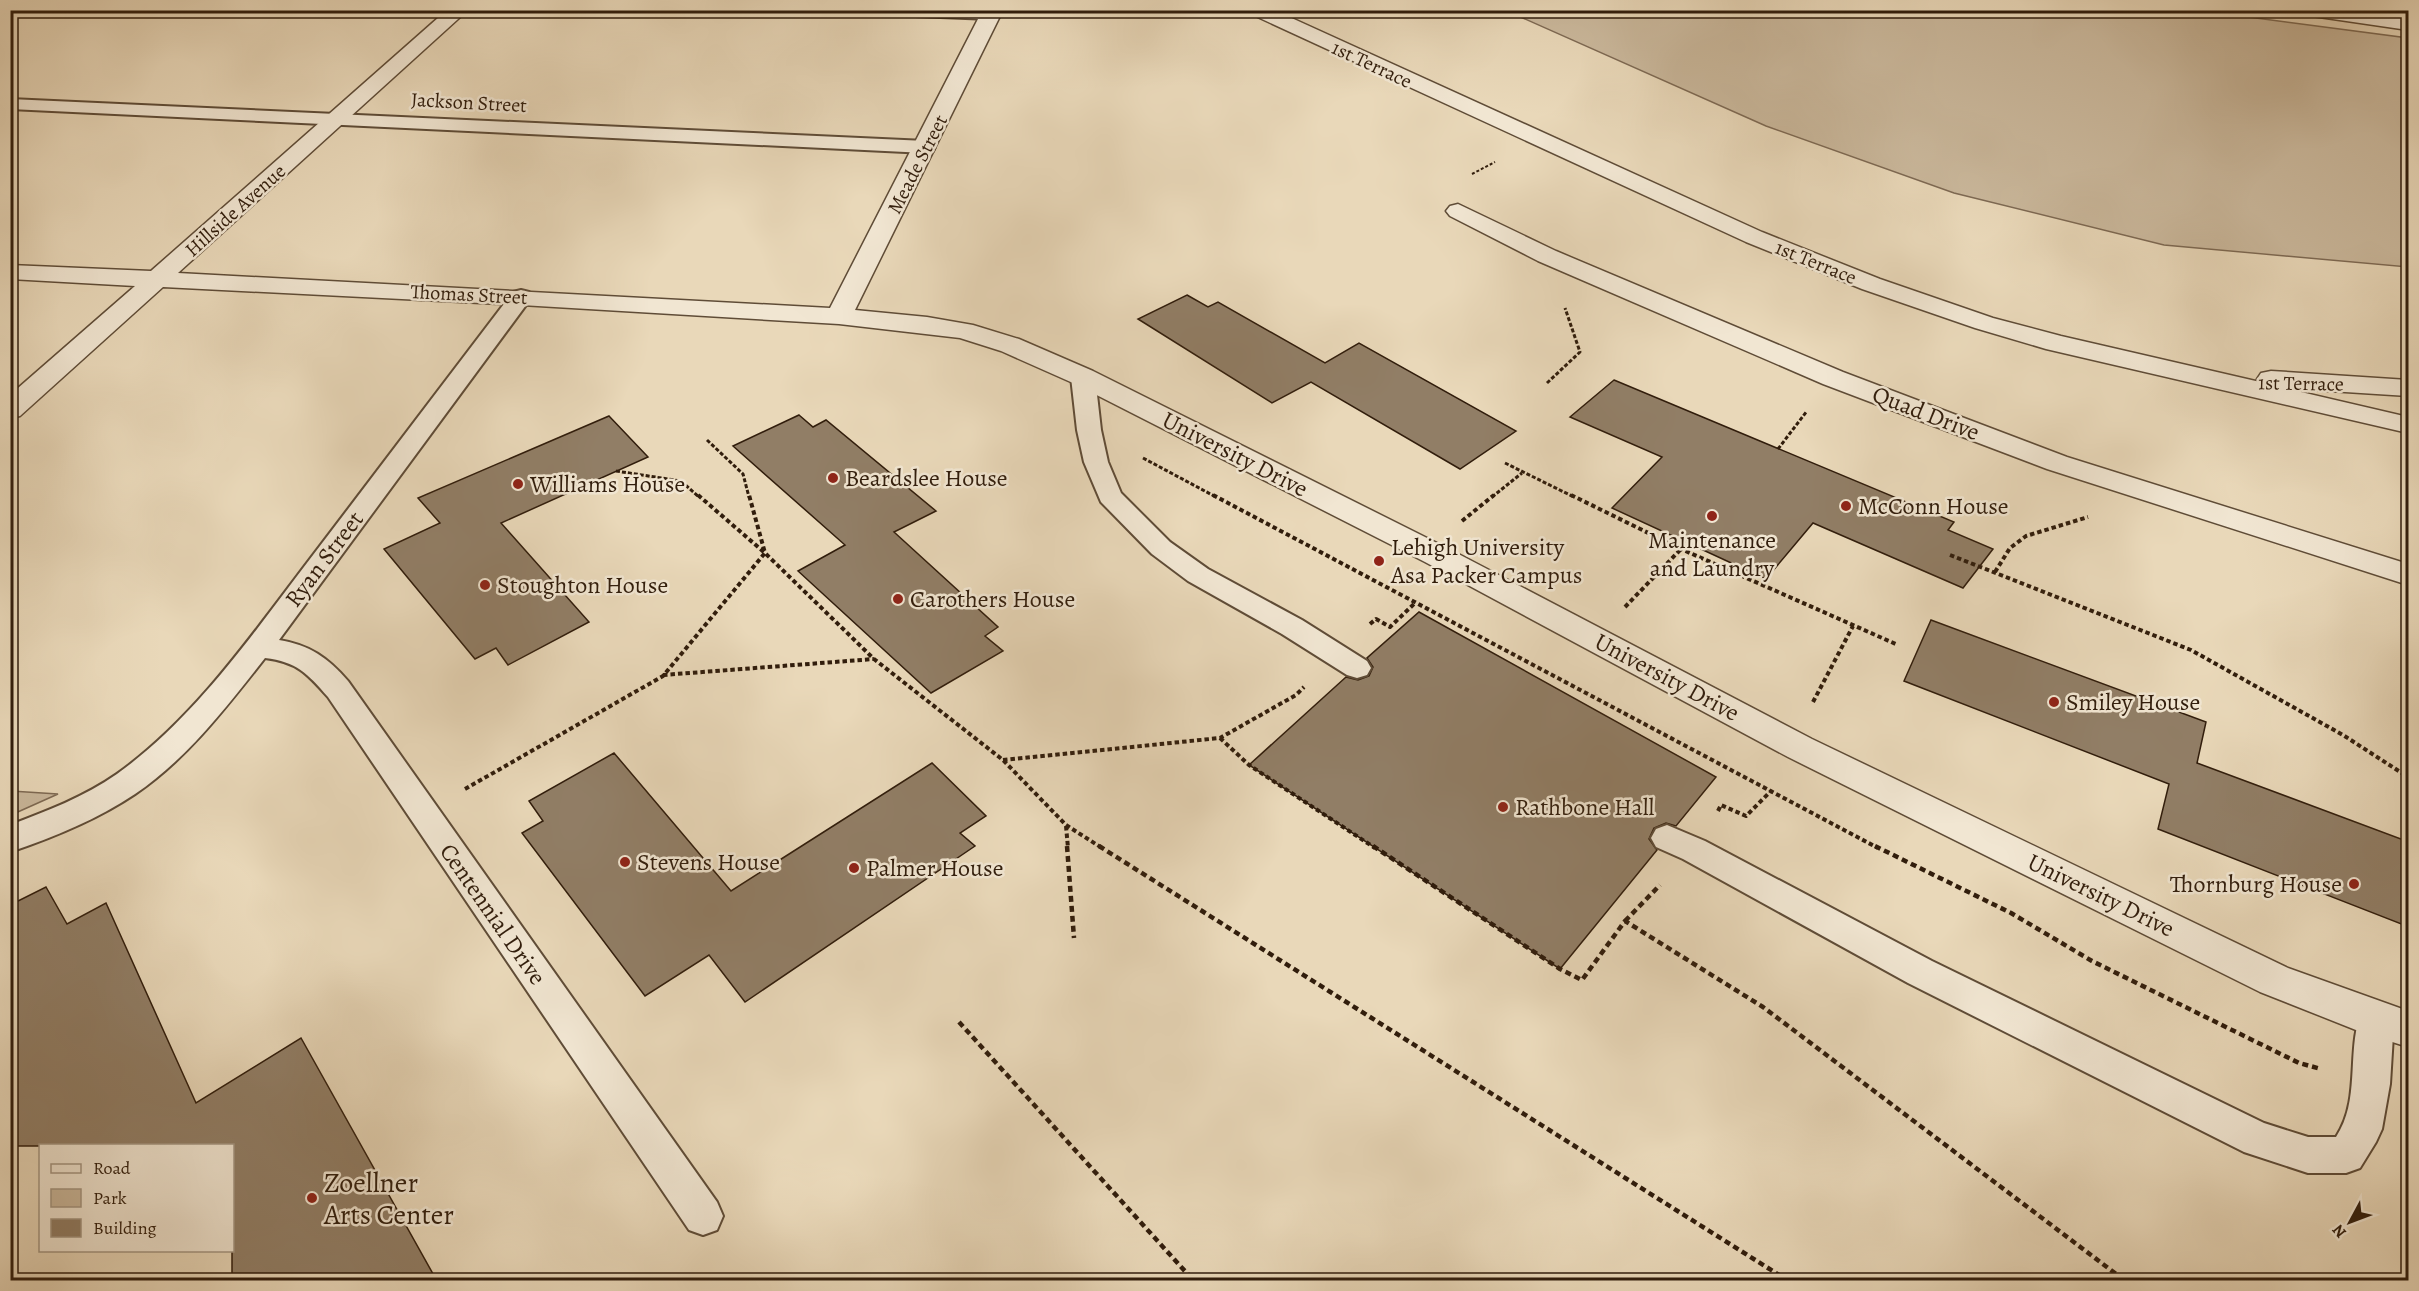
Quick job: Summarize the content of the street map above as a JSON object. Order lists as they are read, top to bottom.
{
  "streets": {
    "street": [
      "1st Terrace",
      "Meade Street",
      "Hillside Avenue",
      "Thomas Street",
      "Quad Drive",
      "University Drive"
    ],
    "lane": ["Jackson Street", "Ryan Street", "Centennial Drive"]
  },
  "crossings": [
    ["Jackson Street", "Meade Street"],
    ["Jackson Street", "Hillside Avenue"],
    ["Meade Street", "Thomas Street"],
    ["Hillside Avenue", "Thomas Street"],
    ["Thomas Street", "University Drive"],
    ["Thomas Street", "Ryan Street"],
    ["Ryan Street", "Centennial Drive"]
  ],
  "places": [
    "Beardslee House",
    "Williams House",
    "McConn House",
    "Maintenance and Laundry",
    "Lehigh University Asa Packer Campus",
    "Stoughton House",
    "Carothers House",
    "Smiley House",
    "Rathbone Hall",
    "Stevens House",
    "Palmer House",
    "Thornburg House",
    "Zoellner Arts Center"
  ],
  "legend": ["Road", "Park", "Building"],
  "north": "bottom left"
}
